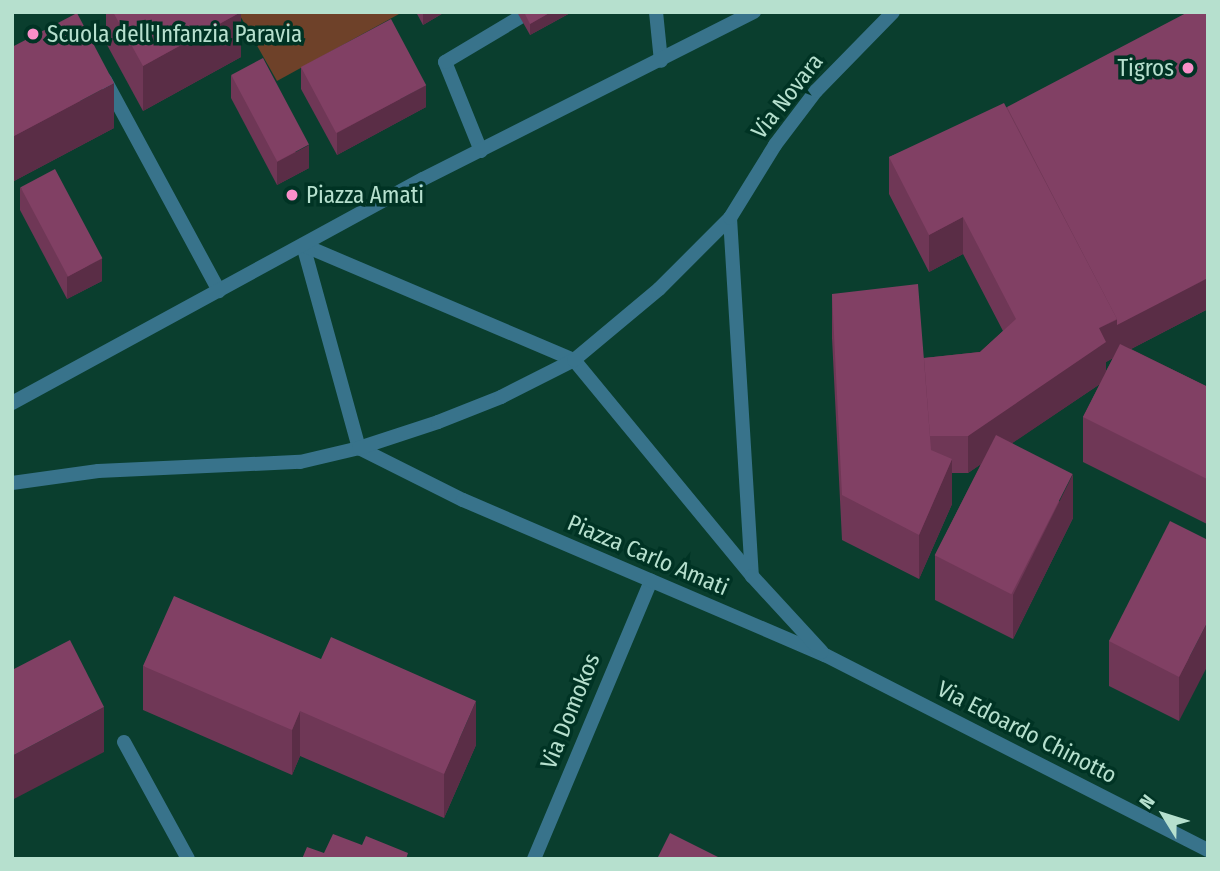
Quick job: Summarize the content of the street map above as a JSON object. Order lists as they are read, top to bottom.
{
  "streets": {
    "street": [
      "Via Novara",
      "Piazza Carlo Amati",
      "Via Domokos",
      "Via Edoardo Chinotto"
    ]
  },
  "crossings": [
    ["Via Novara", "Piazza Carlo Amati"],
    ["Piazza Carlo Amati", "Via Domokos"],
    ["Piazza Carlo Amati", "Via Edoardo Chinotto"]
  ],
  "places": ["Scuola dell'Infanzia Paravia", "Tigros", "Piazza Amati"],
  "north": "top left"
}
